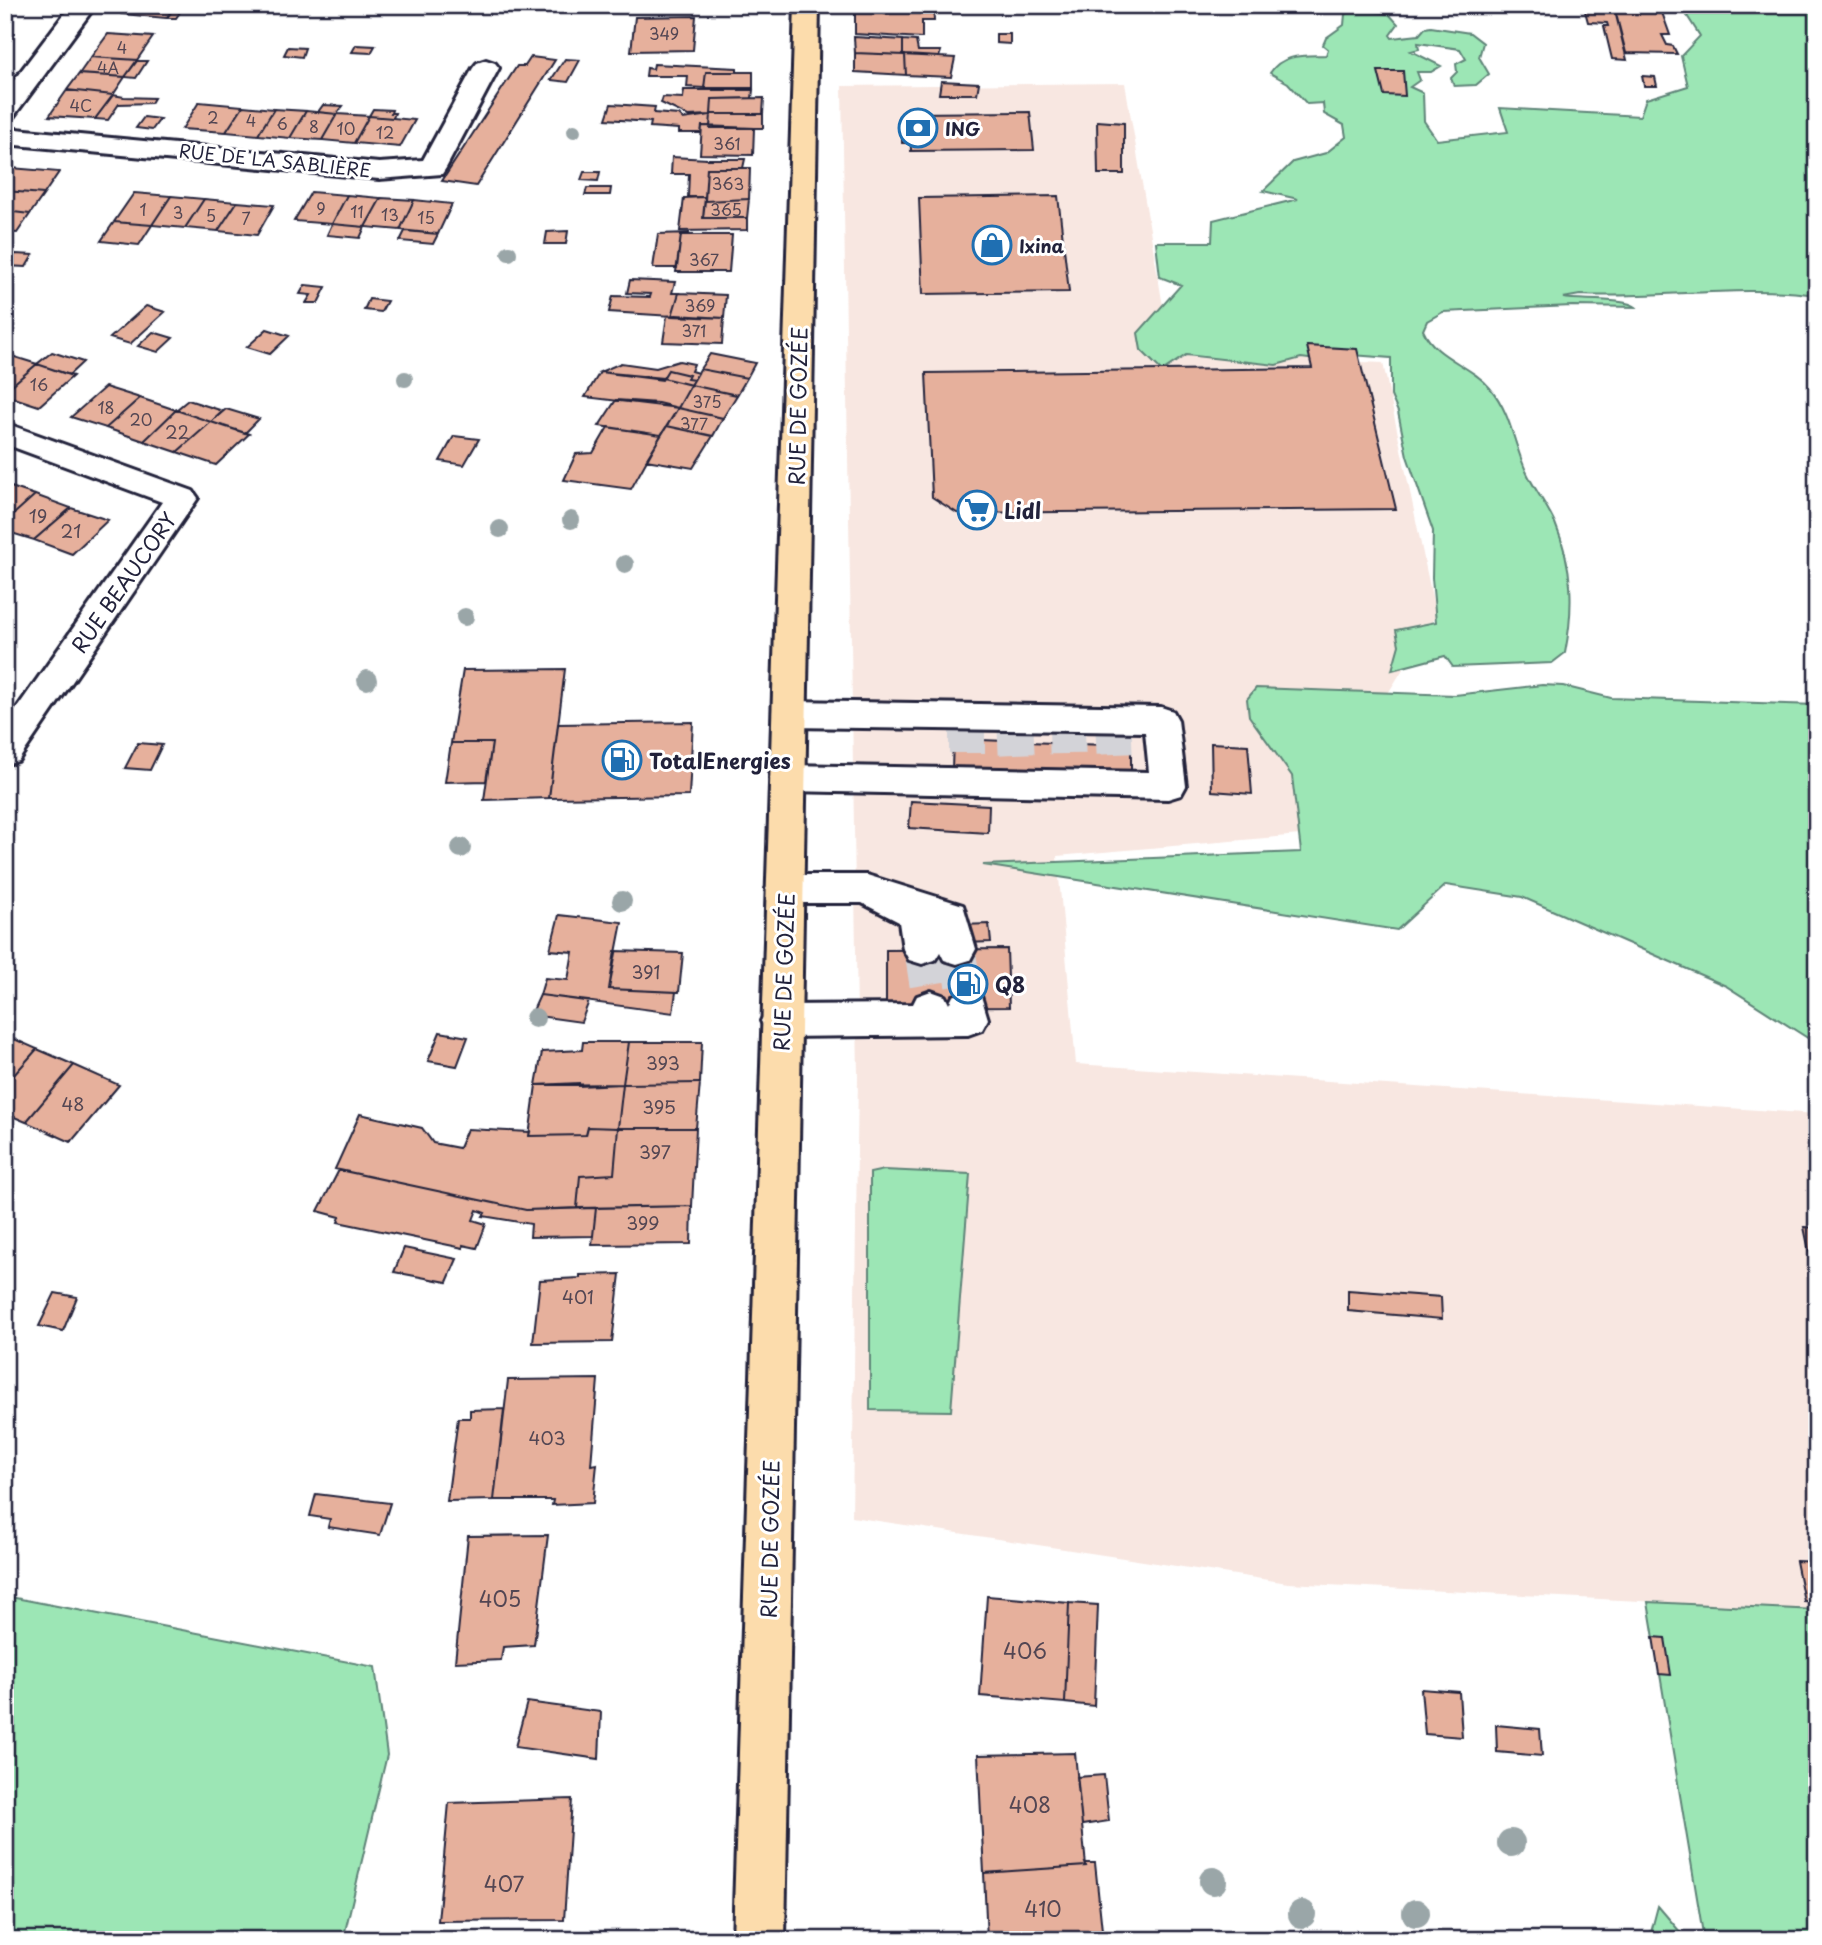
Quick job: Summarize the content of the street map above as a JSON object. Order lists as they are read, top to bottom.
{
  "streets": {
    "main road": ["RUE DE GOZÉE"],
    "street": ["RUE DE LA SABLIÈRE", "RUE BEAUCORY"]
  },
  "places": {
    "bank": ["ING"],
    "shop": ["Ixina"],
    "supermarket": ["Lidl"],
    "fuel station": ["TotalEnergies", "Q8"]
  },
  "house_numbers": [
    "349",
    "4",
    "4A",
    "4C",
    "2",
    "4",
    "6",
    "8",
    "10",
    "12",
    "361",
    "363",
    "9",
    "1",
    "365",
    "11",
    "3",
    "13",
    "5",
    "15",
    "7",
    "367",
    "369",
    "371",
    "16",
    "375",
    "18",
    "20",
    "377",
    "22",
    "19",
    "21",
    "391",
    "393",
    "48",
    "395",
    "397",
    "399",
    "401",
    "403",
    "405",
    "406",
    "408",
    "407",
    "410"
  ]
}
